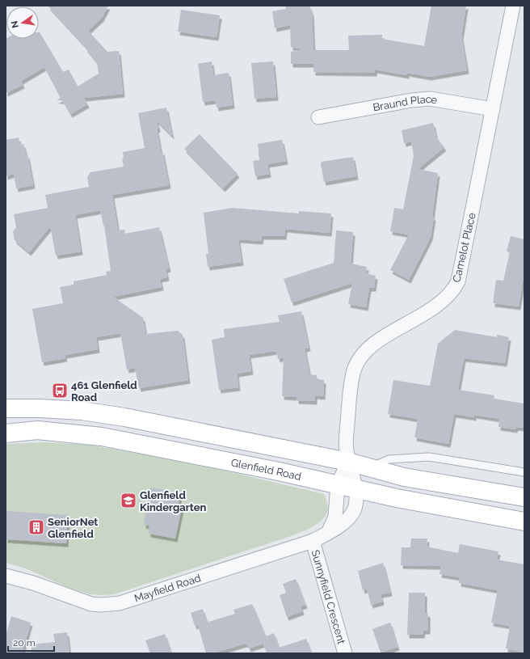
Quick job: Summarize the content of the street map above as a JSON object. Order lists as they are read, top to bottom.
{
  "streets": {
    "main road": ["Glenfield Road"],
    "street": [
      "Braund Place",
      "Camelot Place",
      "Mayfield Road",
      "Sunnyfield Crescent"
    ]
  },
  "crossings": [
    ["Braund Place", "Camelot Place"],
    ["Camelot Place", "Glenfield Road"],
    ["Camelot Place", "Mayfield Road"],
    ["Glenfield Road", "Mayfield Road"],
    ["Mayfield Road", "Sunnyfield Crescent"]
  ],
  "places": {
    "bus stop": ["461 Glenfield Road"],
    "school or university": ["Glenfield Kindergarten"],
    "building": ["SeniorNet Glenfield"]
  },
  "scale_bar": "20 m",
  "north": "left"
}
